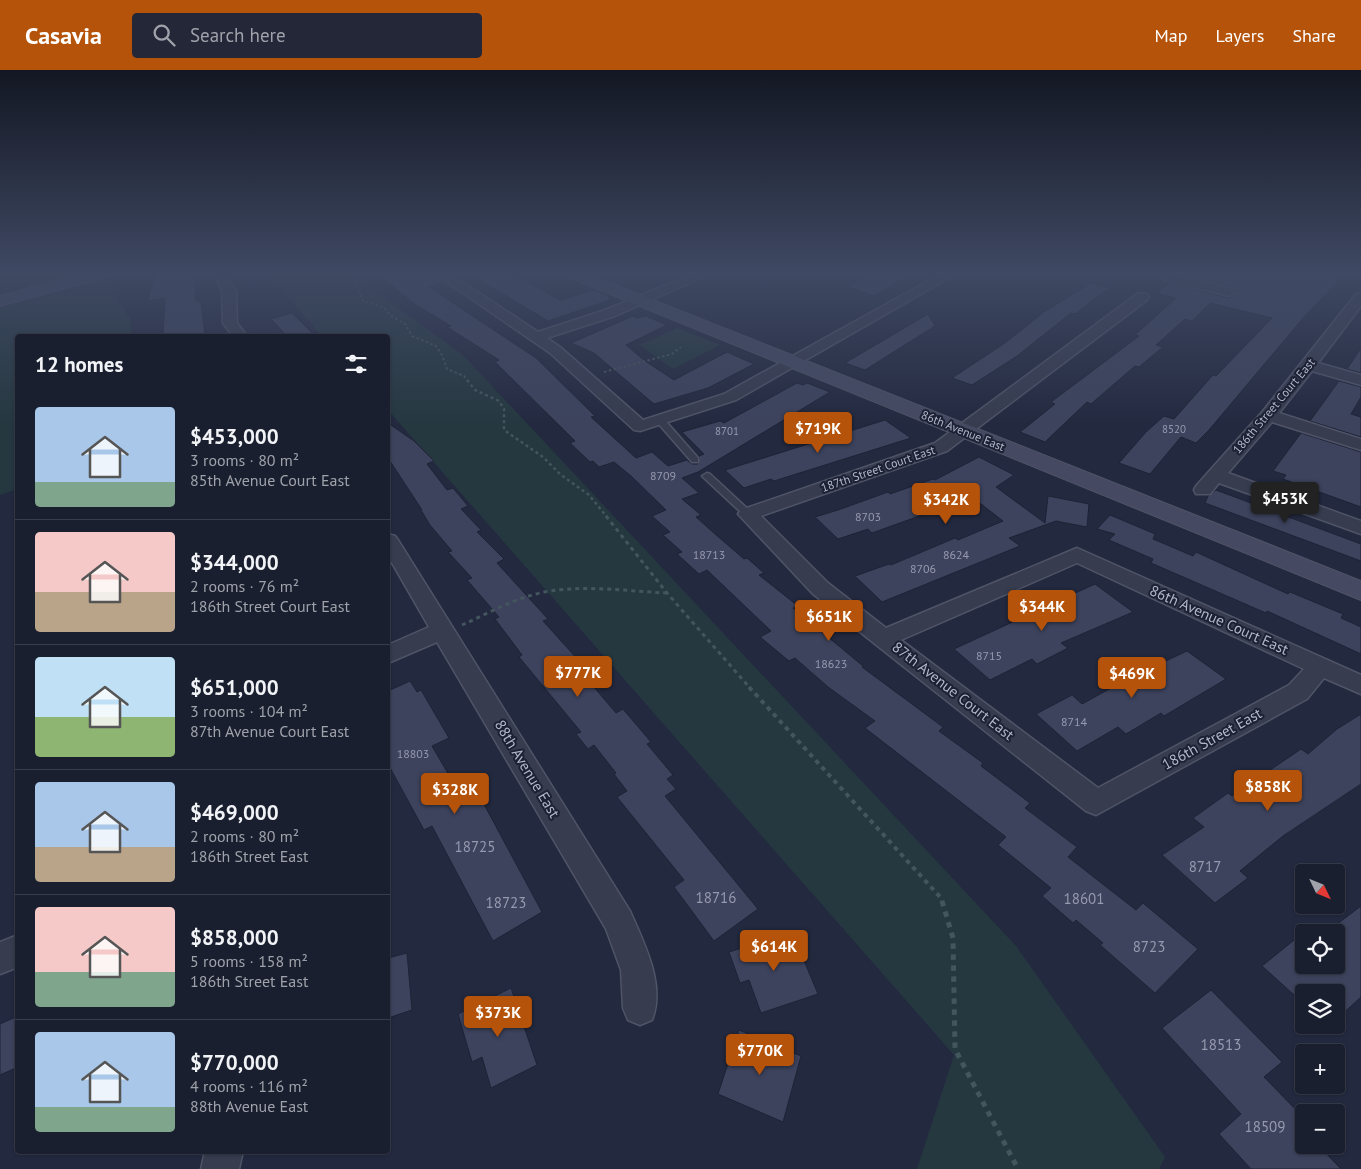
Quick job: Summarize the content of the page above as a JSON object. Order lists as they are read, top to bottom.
{
  "streets": {
    "street": [
      "186th Street Court East",
      "86th Avenue East",
      "187th Street Court East",
      "86th Avenue Court East",
      "87th Avenue Court East",
      "186th Street East",
      "88th Avenue East"
    ]
  },
  "crossings": [
    ["86th Avenue East", "187th Street Court East"],
    ["187th Street Court East", "87th Avenue Court East"],
    ["86th Avenue Court East", "87th Avenue Court East"],
    ["86th Avenue Court East", "186th Street East"],
    ["87th Avenue Court East", "186th Street East"]
  ],
  "house_numbers": [
    "8520",
    "8701",
    "8709",
    "8703",
    "18713",
    "8624",
    "8706",
    "8715",
    "18623",
    "8714",
    "18803",
    "18725",
    "8717",
    "18716",
    "18601",
    "18723",
    "8723",
    "18513",
    "18509"
  ],
  "north": "bottom right",
  "page": {
    "header": "Casavia",
    "search": "Search here",
    "nav": ["Map", "Layers", "Share"],
    "heading": "12 homes",
    "list": [
      {
        "name": "$453,000",
        "note": "3 rooms · 80 m² · 85th Avenue Court East"
      },
      {
        "name": "$344,000",
        "note": "2 rooms · 76 m² · 186th Street Court East"
      },
      {
        "name": "$651,000",
        "note": "3 rooms · 104 m² · 87th Avenue Court East"
      },
      {
        "name": "$469,000",
        "note": "2 rooms · 80 m² · 186th Street East"
      },
      {
        "name": "$858,000",
        "note": "5 rooms · 158 m² · 186th Street East"
      },
      {
        "name": "$770,000",
        "note": "4 rooms · 116 m² · 88th Avenue East"
      }
    ],
    "price": [
      "$719K",
      "$453K",
      "$342K",
      "$344K",
      "$651K",
      "$777K",
      "$469K",
      "$858K",
      "$328K",
      "$614K",
      "$373K",
      "$770K"
    ],
    "map_buttons": ["+", "−"]
  }
}
